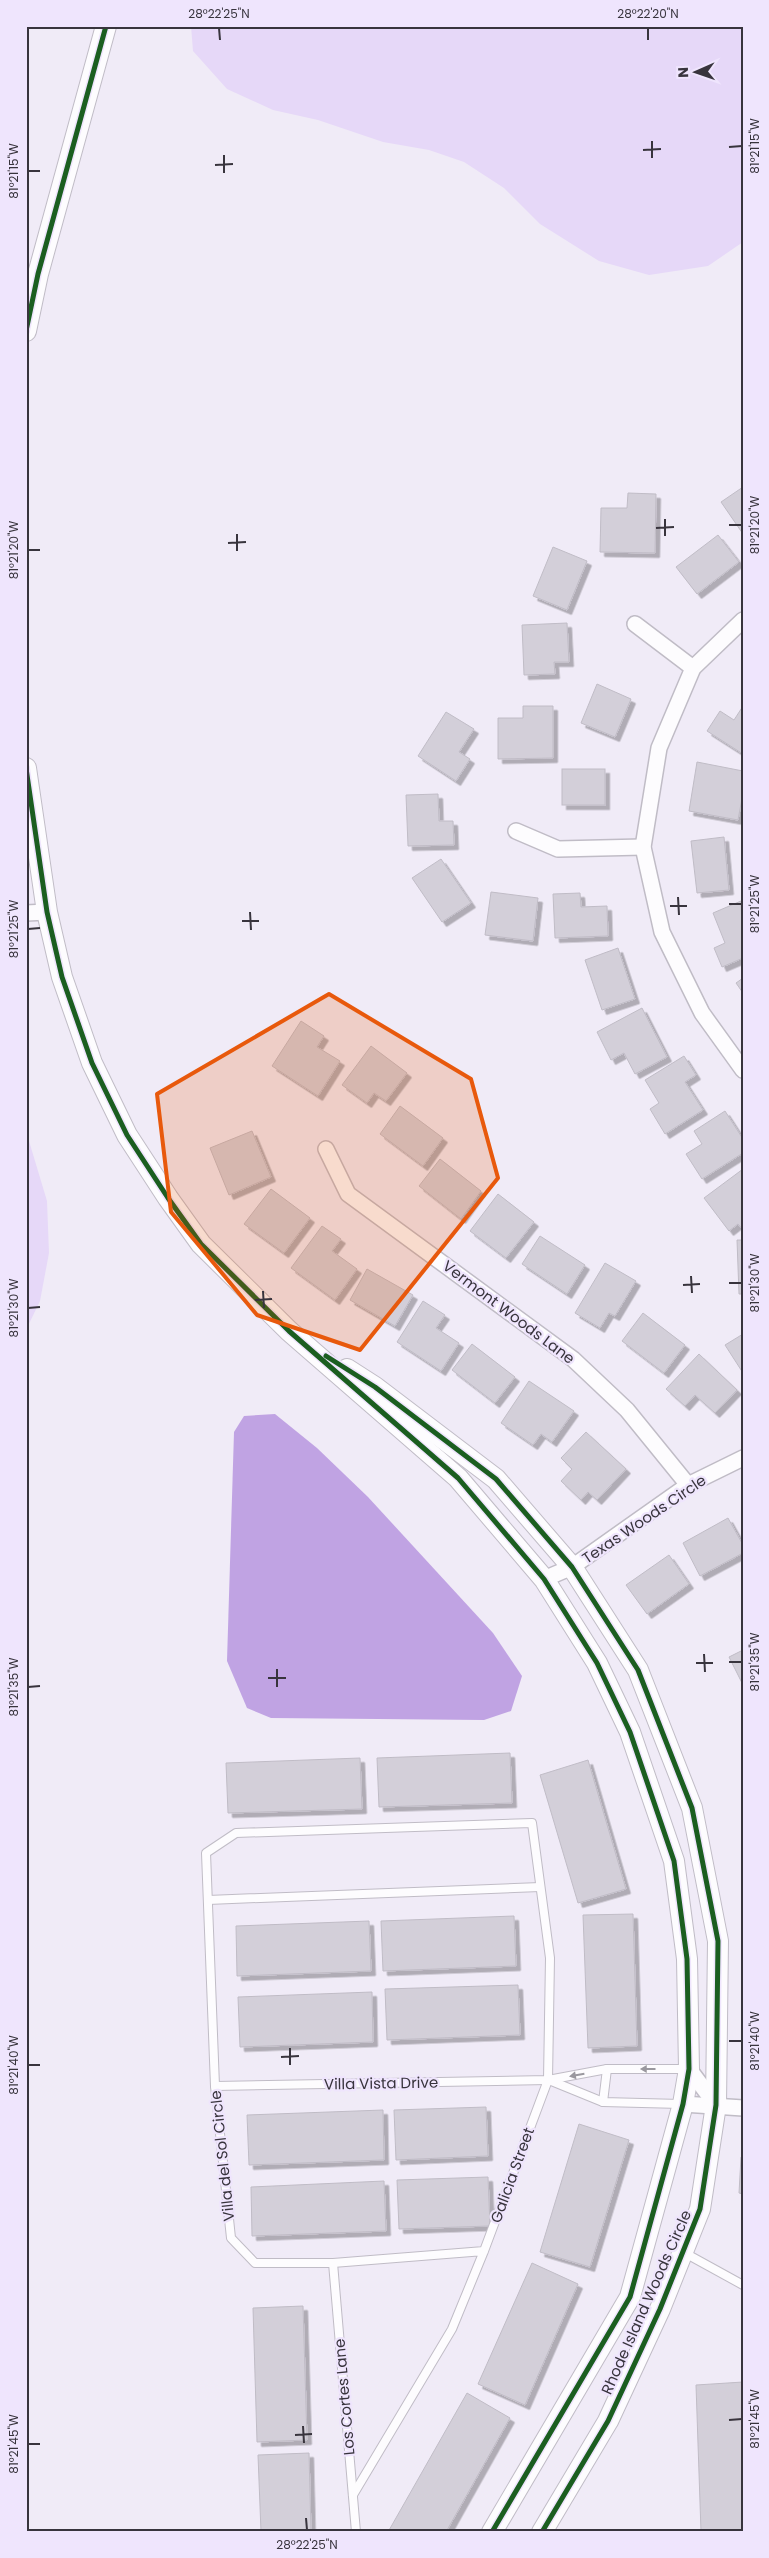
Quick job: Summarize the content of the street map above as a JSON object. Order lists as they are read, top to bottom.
{
  "streets": {
    "street": ["Vermont Woods Lane", "Texas Woods Circle", "Rhode Island Woods Circle"],
    "lane": [
      "Villa Vista Drive",
      "Villa del Sol Circle",
      "Galicia Street",
      "Los Cortes Lane"
    ]
  },
  "crossings": [
    ["Vermont Woods Lane", "Texas Woods Circle"],
    ["Texas Woods Circle", "Rhode Island Woods Circle"],
    ["Villa Vista Drive", "Villa del Sol Circle"],
    ["Villa Vista Drive", "Galicia Street"],
    ["Villa Vista Drive", "Rhode Island Woods Circle"],
    ["Villa del Sol Circle", "Galicia Street"],
    ["Villa del Sol Circle", "Los Cortes Lane"],
    ["Galicia Street", "Los Cortes Lane"]
  ],
  "north": "left",
  "coordinates": [
    "28°22'25\"N",
    "28°22'20\"N",
    "81°21'15\"W",
    "81°21'20\"W",
    "81°21'25\"W",
    "81°21'30\"W",
    "81°21'35\"W",
    "81°21'40\"W",
    "81°21'45\"W"
  ]
}
